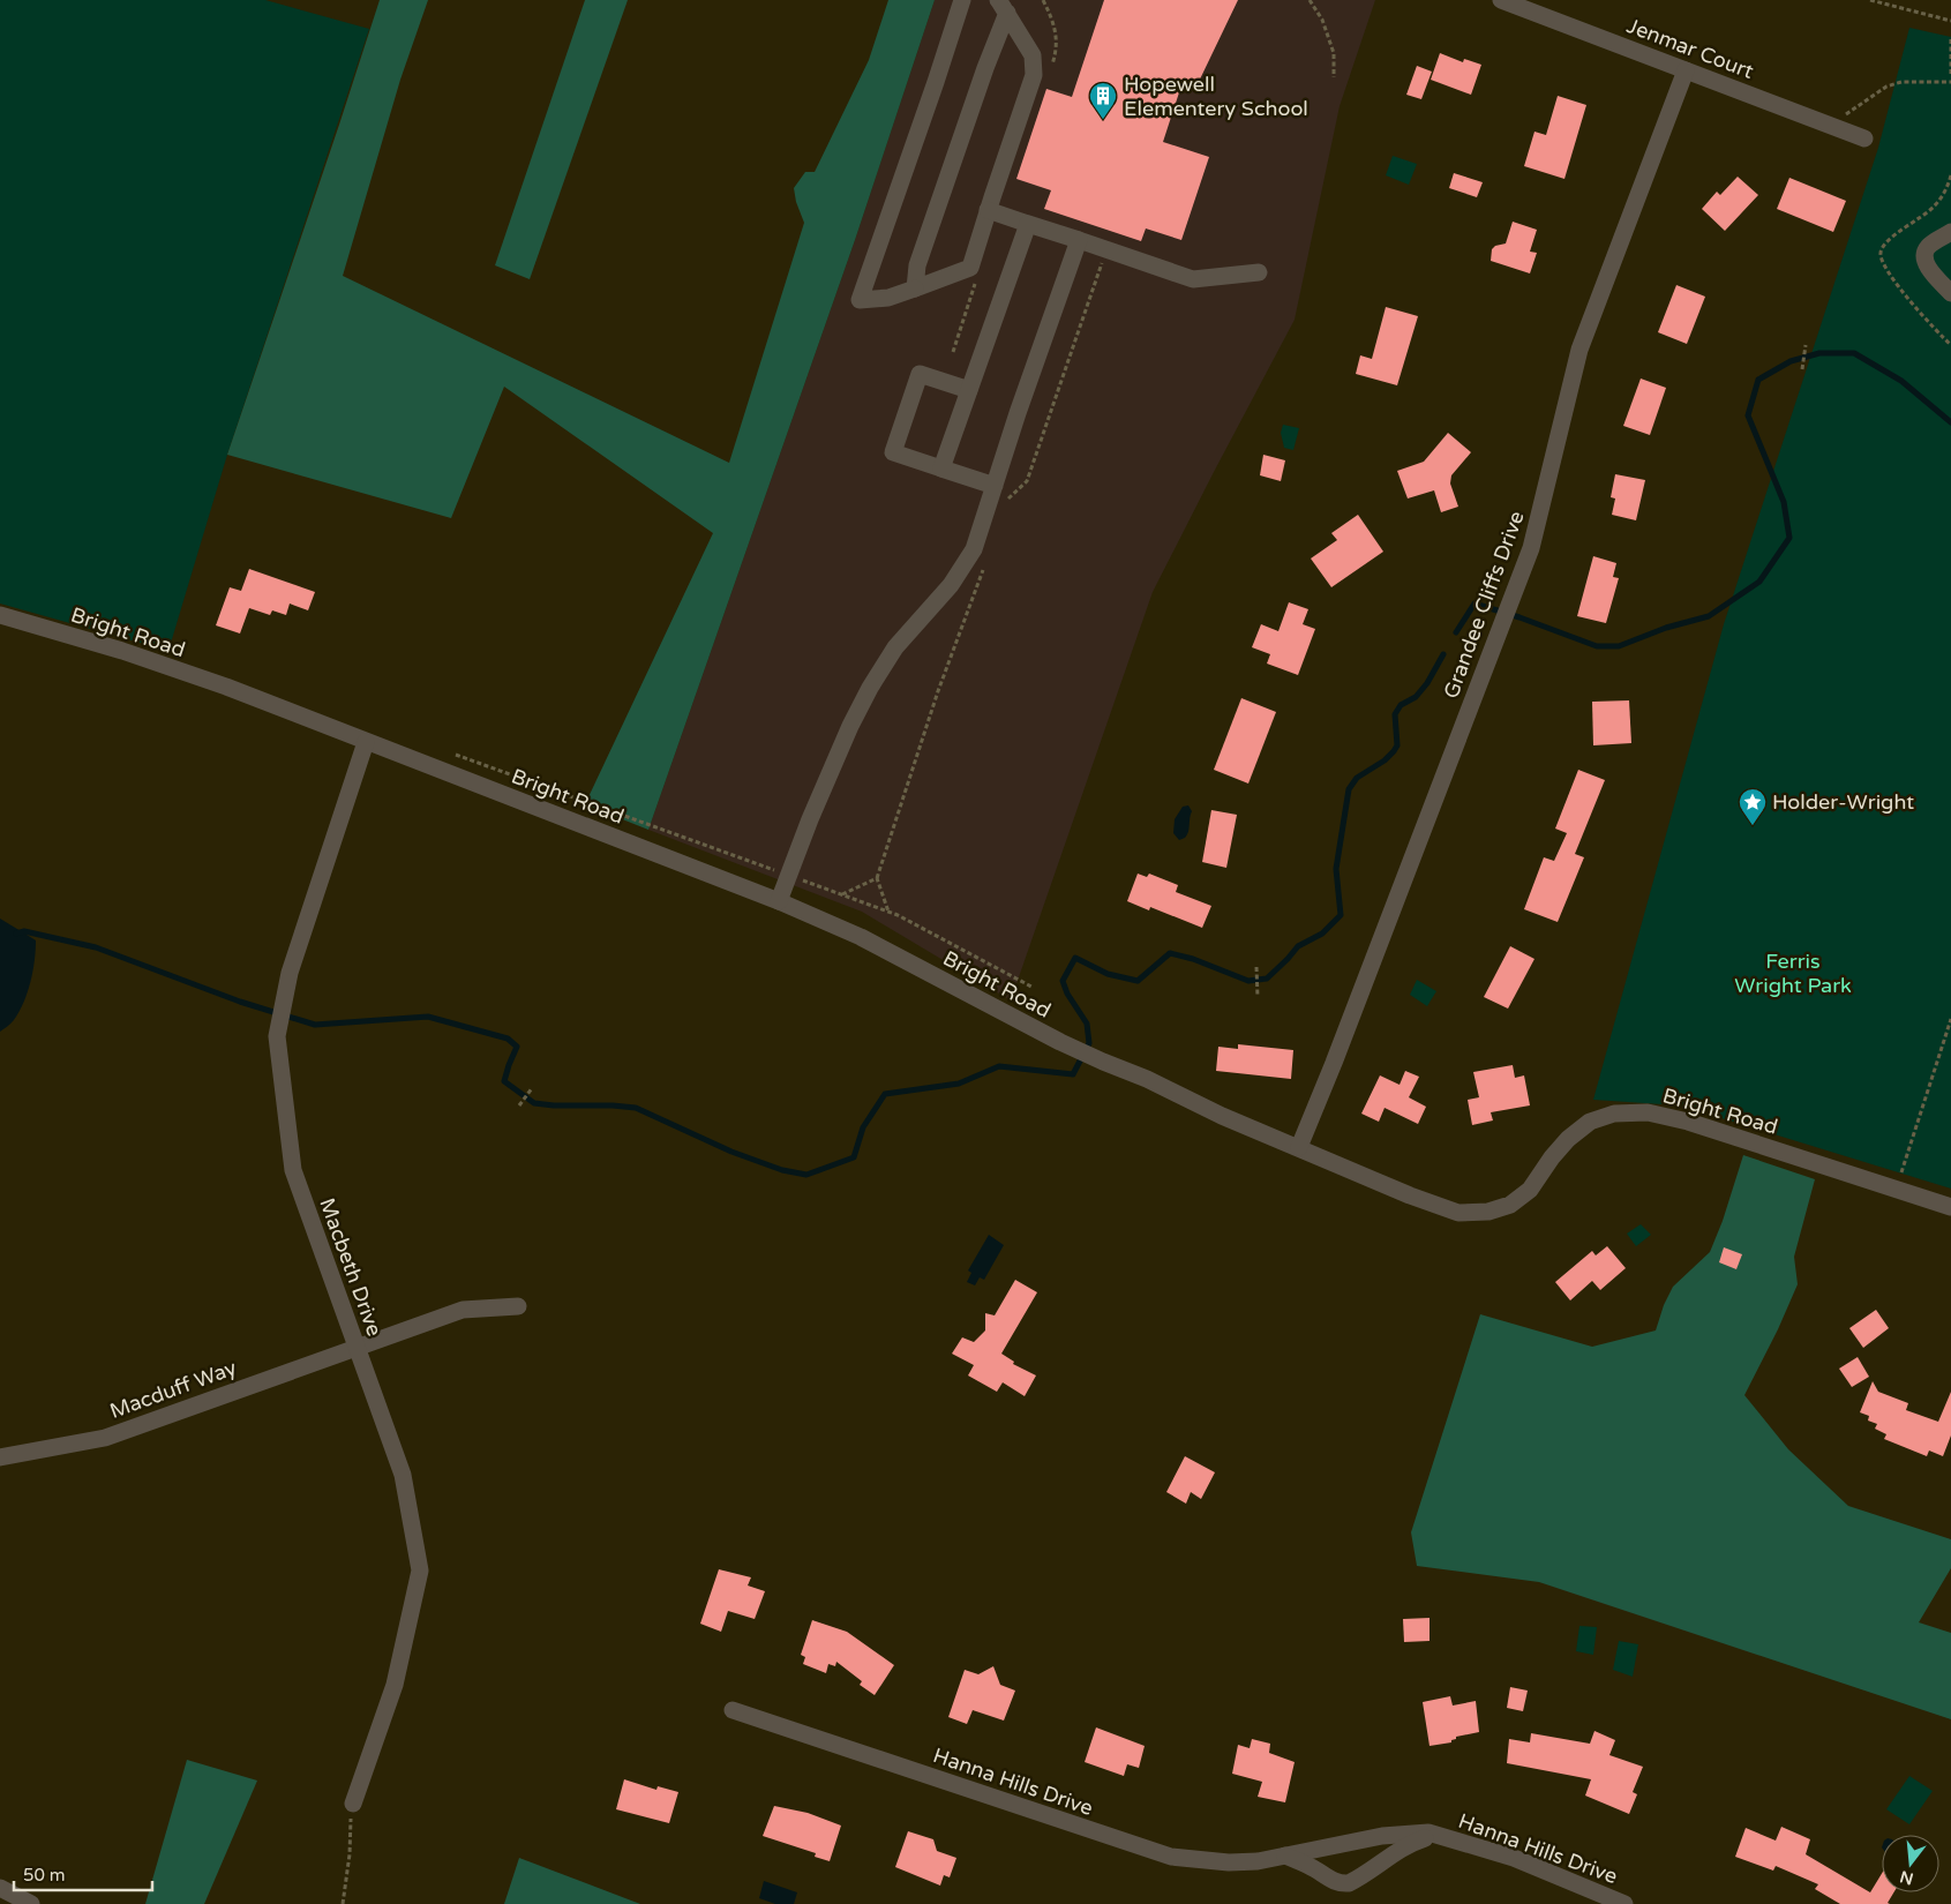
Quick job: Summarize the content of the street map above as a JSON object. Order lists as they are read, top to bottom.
{
  "streets": {
    "street": [
      "Jenmar Court",
      "Grandee Cliffs Drive",
      "Bright Road",
      "Macbeth Drive",
      "Macduff Way",
      "Hanna Hills Drive"
    ]
  },
  "crossings": [
    ["Jenmar Court", "Grandee Cliffs Drive"],
    ["Grandee Cliffs Drive", "Bright Road"],
    ["Bright Road", "Macbeth Drive"],
    ["Macbeth Drive", "Macduff Way"]
  ],
  "parks": ["Ferris Wright Park"],
  "places": {
    "building": ["Hopewell Elementery School"],
    "place": ["Holder-Wright"]
  },
  "scale_bar": "50 m",
  "north": "bottom"
}
